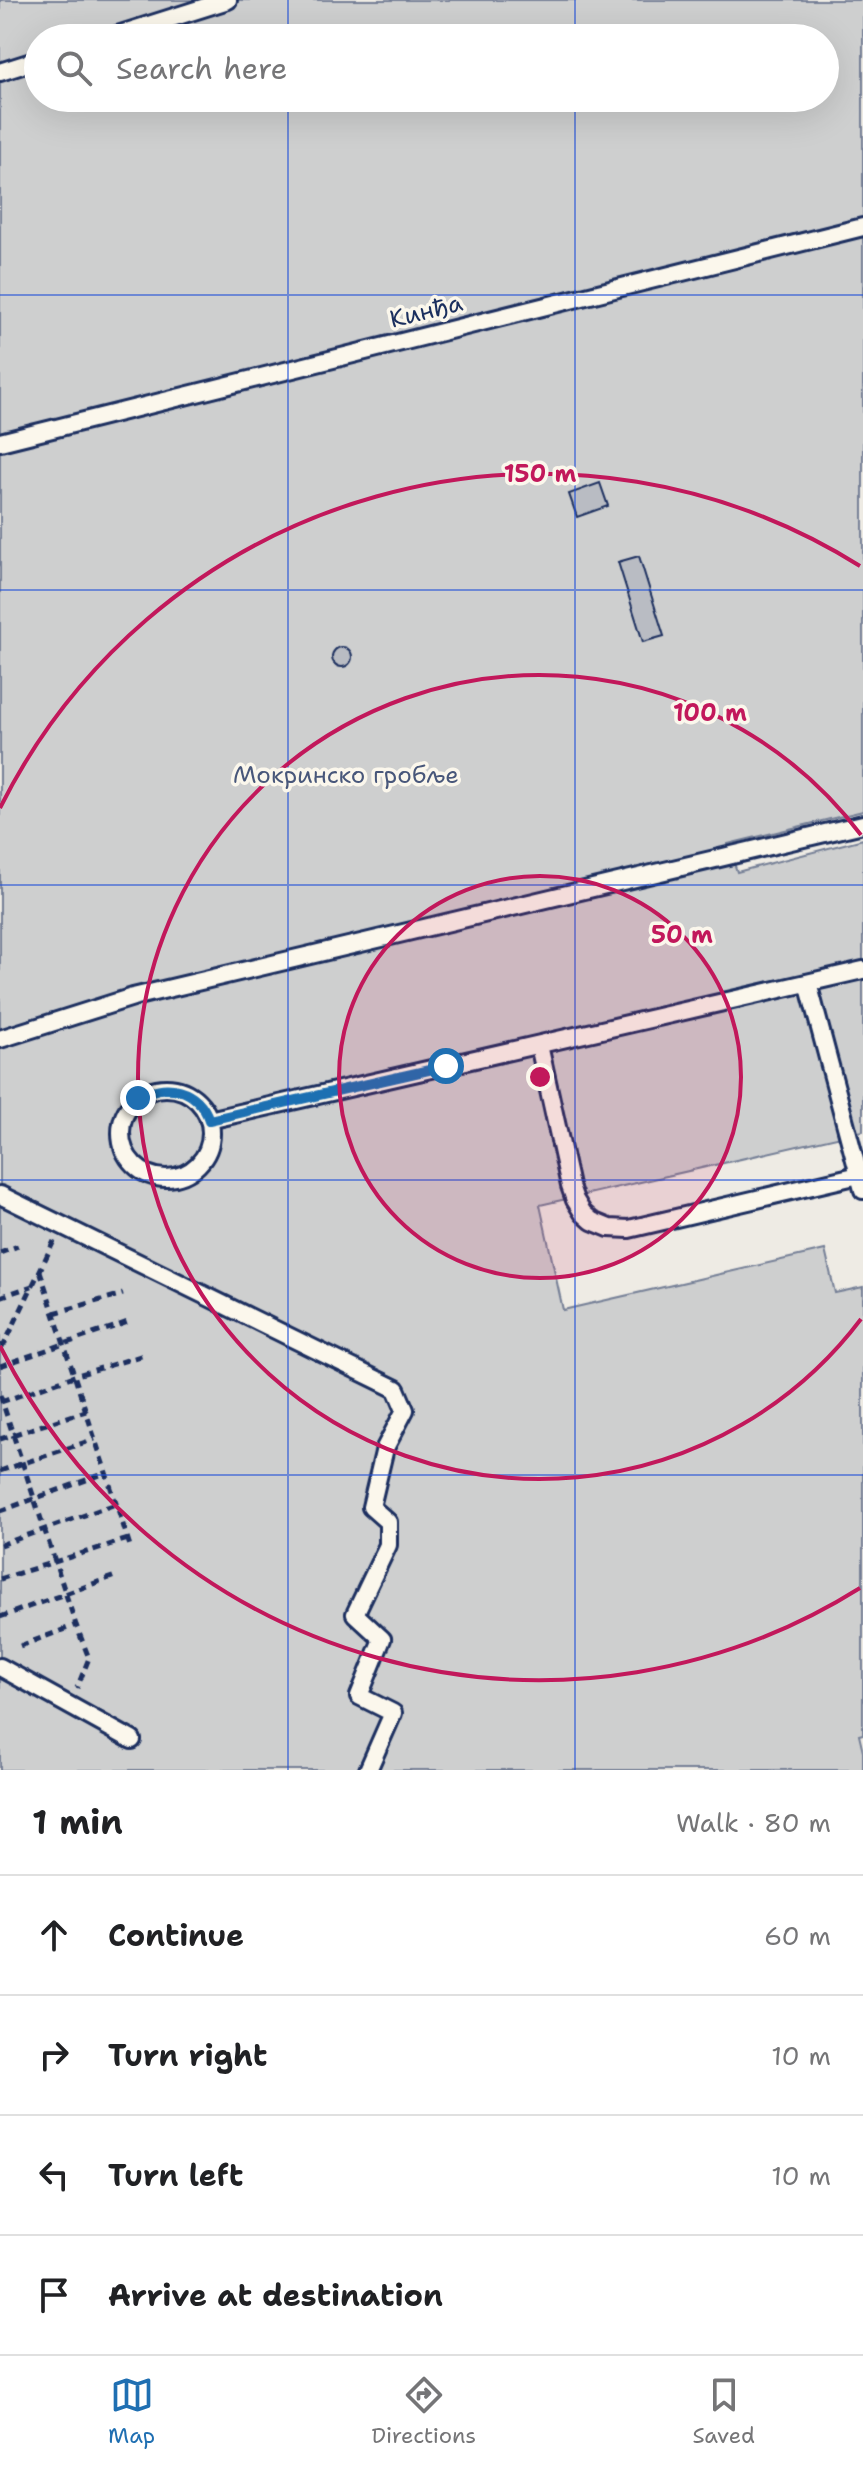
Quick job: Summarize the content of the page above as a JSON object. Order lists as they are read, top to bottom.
{
  "streets": {
    "lane": ["Кинђа"]
  },
  "parks": ["Мокринско гробље"],
  "page": {
    "search": "Search here",
    "heading": ["1 min", "Walk · 80 m"],
    "list": [
      ["Continue", "60 m"],
      ["Turn right", "10 m"],
      ["Turn left", "10 m"],
      "Arrive at destination"
    ],
    "nav": ["Map", "Directions", "Saved"]
  },
  "rings": ["150 m", "100 m", "50 m"]
}
